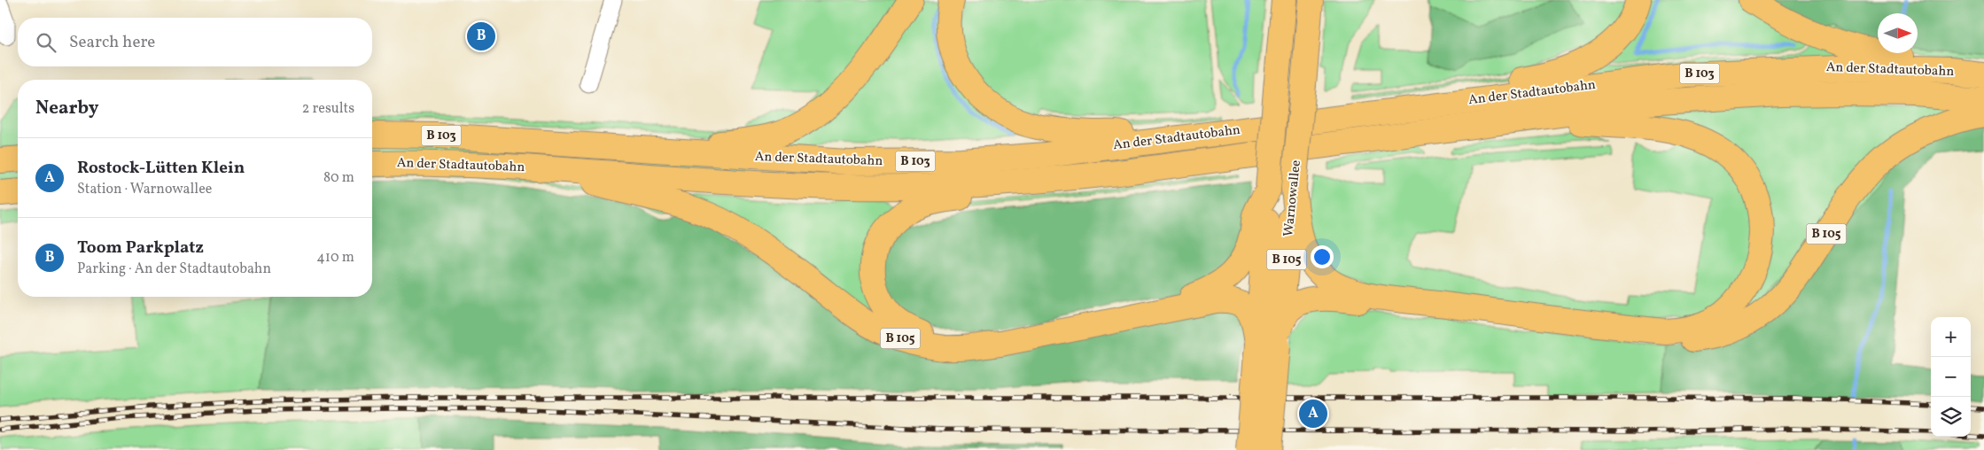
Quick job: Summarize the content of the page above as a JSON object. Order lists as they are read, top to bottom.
{
  "streets": {
    "highway": [
      "An der Stadtautobahn",
      "B 103",
      "Warnowallee",
      "B 105"
    ]
  },
  "crossings": [
    ["An der Stadtautobahn", "B 103"],
    ["An der Stadtautobahn", "B 105"],
    ["Warnowallee", "B 105"]
  ],
  "north": "right",
  "page": {
    "search": "Search here",
    "pins": ["B", "A"],
    "heading": ["Nearby", "2 results"],
    "list": [
      {
        "mark": "A",
        "name": "Rostock-Lütten Klein",
        "note": "Station · Warnowallee",
        "value": "80 m"
      },
      {
        "mark": "B",
        "name": "Toom Parkplatz",
        "note": "Parking · An der Stadtautobahn",
        "value": "410 m"
      }
    ],
    "map_buttons": ["+", "−"]
  }
}
